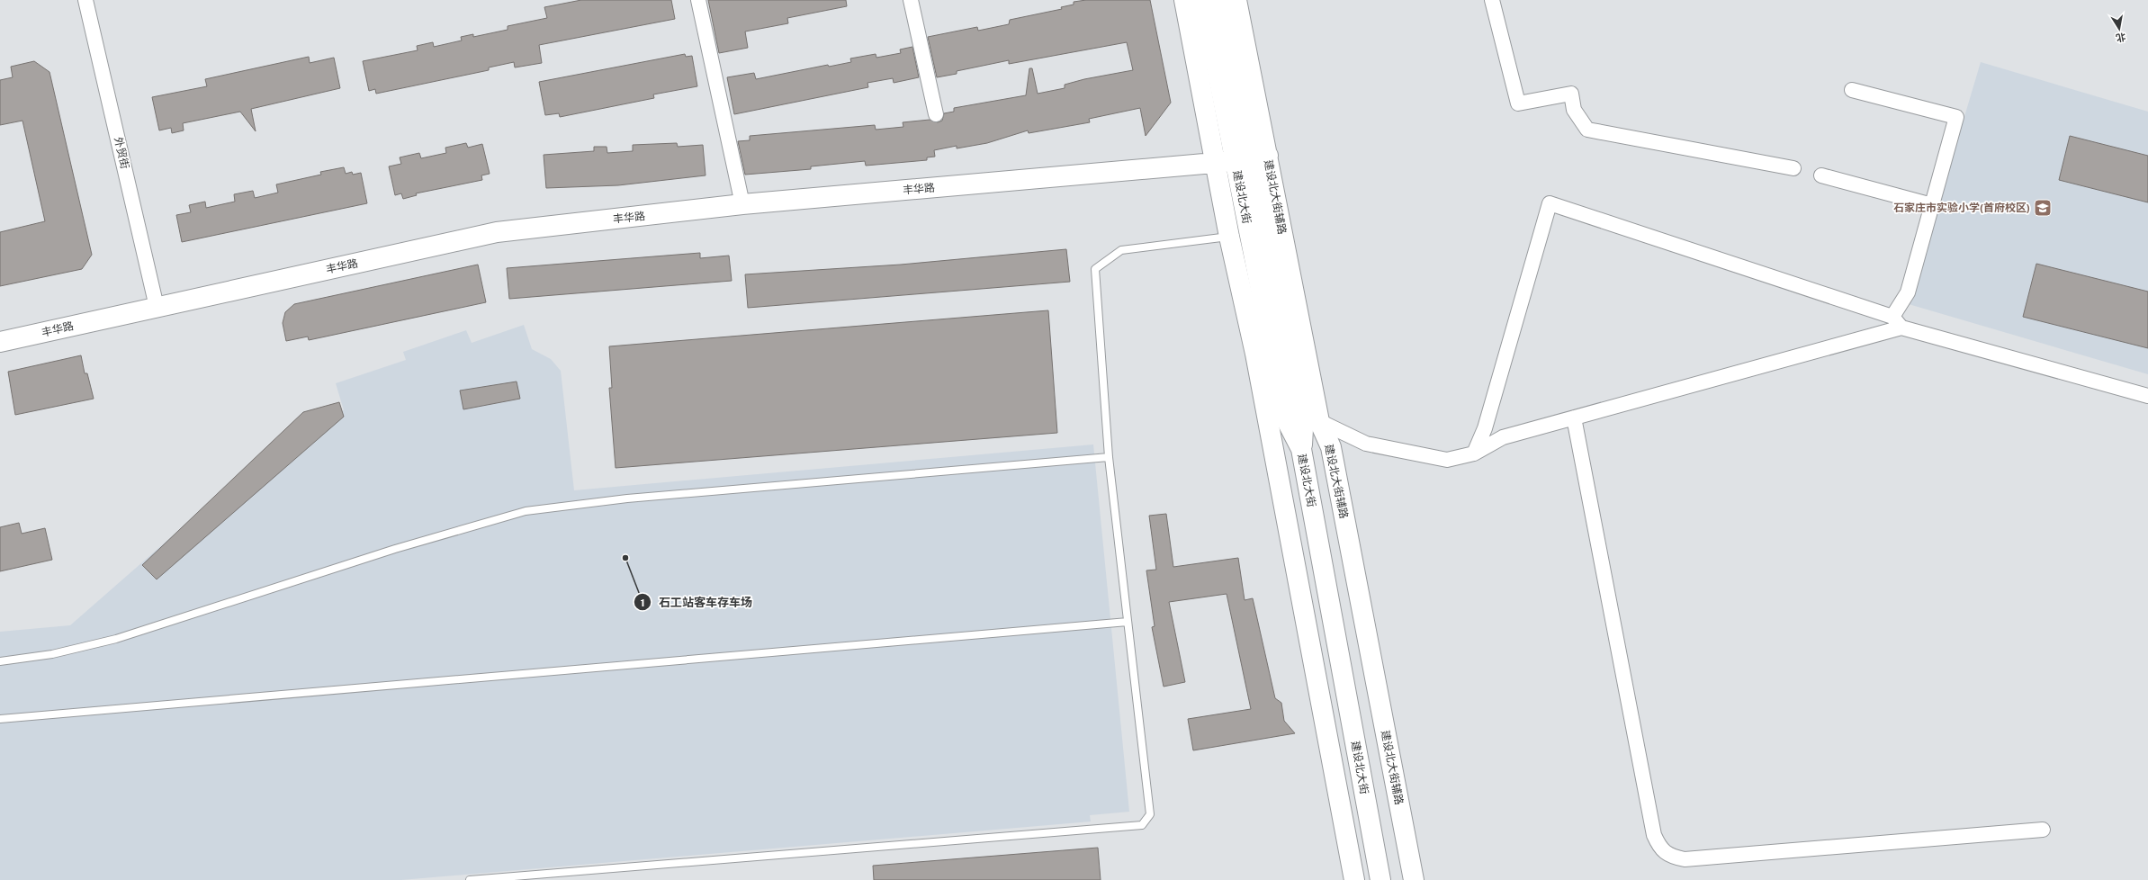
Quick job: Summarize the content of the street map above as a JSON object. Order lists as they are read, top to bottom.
{
  "streets": {
    "street": [
      "外贸街",
      "丰华路",
      "建设北大街",
      "建设北大街辅路"
    ]
  },
  "crossings": [
    ["外贸街", "丰华路"],
    ["丰华路", "建设北大街"],
    ["丰华路", "建设北大街辅路"],
    ["建设北大街", "建设北大街辅路"]
  ],
  "places": {
    "school or university": ["石家庄市实验小学(首府校区)"],
    "other": ["石工站客车存车场"]
  },
  "north": "bottom"
}
